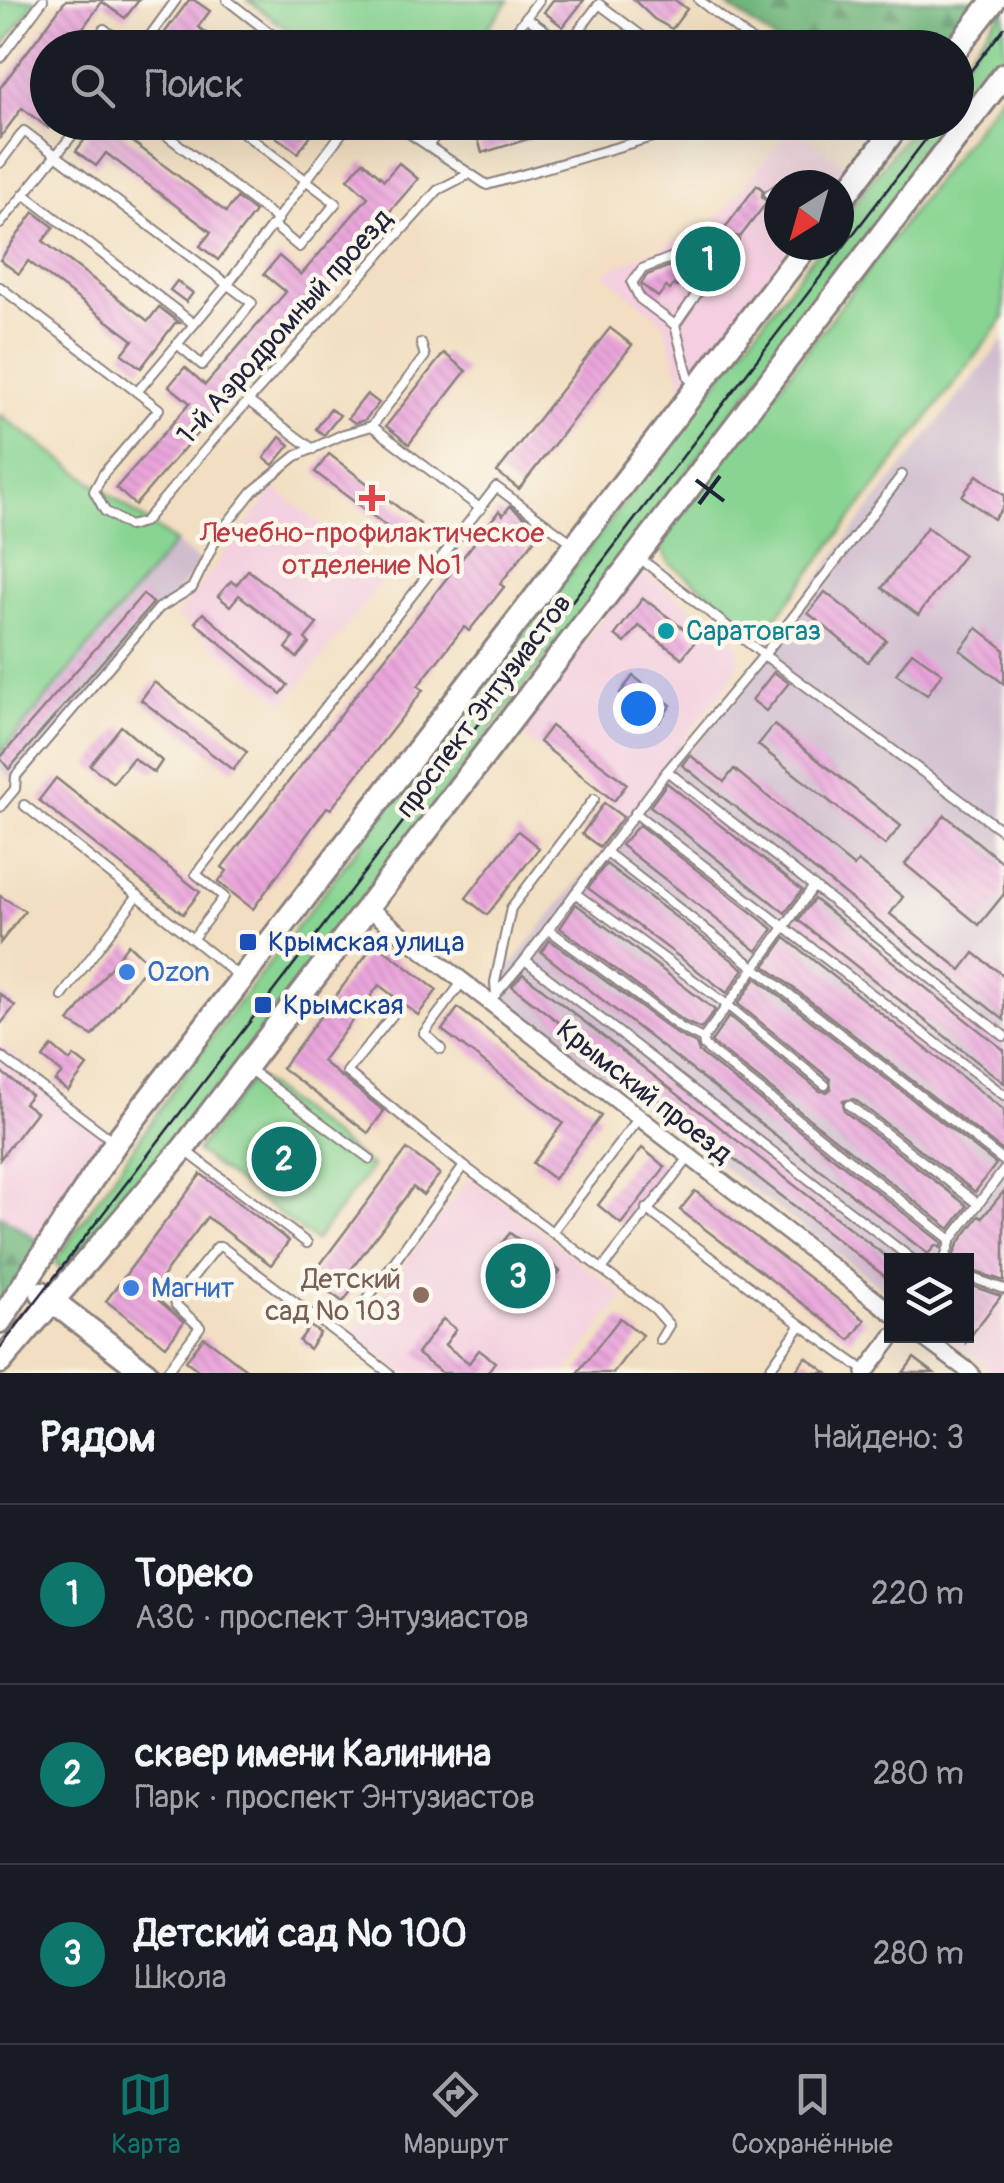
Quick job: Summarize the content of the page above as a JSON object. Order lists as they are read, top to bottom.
{
  "streets": {
    "main road": ["проспект Энтузиастов"],
    "street": ["Крымский проезд"],
    "lane": ["1-й Аэродромный проезд"]
  },
  "crossings": [
    ["проспект Энтузиастов", "Крымский проезд"]
  ],
  "places": {
    "health": ["Лечебно-профилактическое отделение №1"],
    "other": [
      "Саратовгаз",
      "Ozon",
      "Магнит",
      "Детский сад № 103"
    ],
    "transit": ["Крымская улица", "Крымская"]
  },
  "north": "bottom left",
  "page": {
    "search": "Поиск",
    "pins": ["1", "2", "3"],
    "heading": ["Рядом", "Найдено: 3"],
    "list": [
      {
        "mark": "1",
        "name": "Тореко",
        "note": "АЗС · проспект Энтузиастов",
        "value": "220 m"
      },
      {
        "mark": "2",
        "name": "сквер имени Калинина",
        "note": "Парк · проспект Энтузиастов",
        "value": "280 m"
      },
      {
        "mark": "3",
        "name": "Детский сад № 100",
        "note": "Школа",
        "value": "280 m"
      }
    ],
    "nav": ["Карта", "Маршрут", "Сохранённые"]
  }
}
